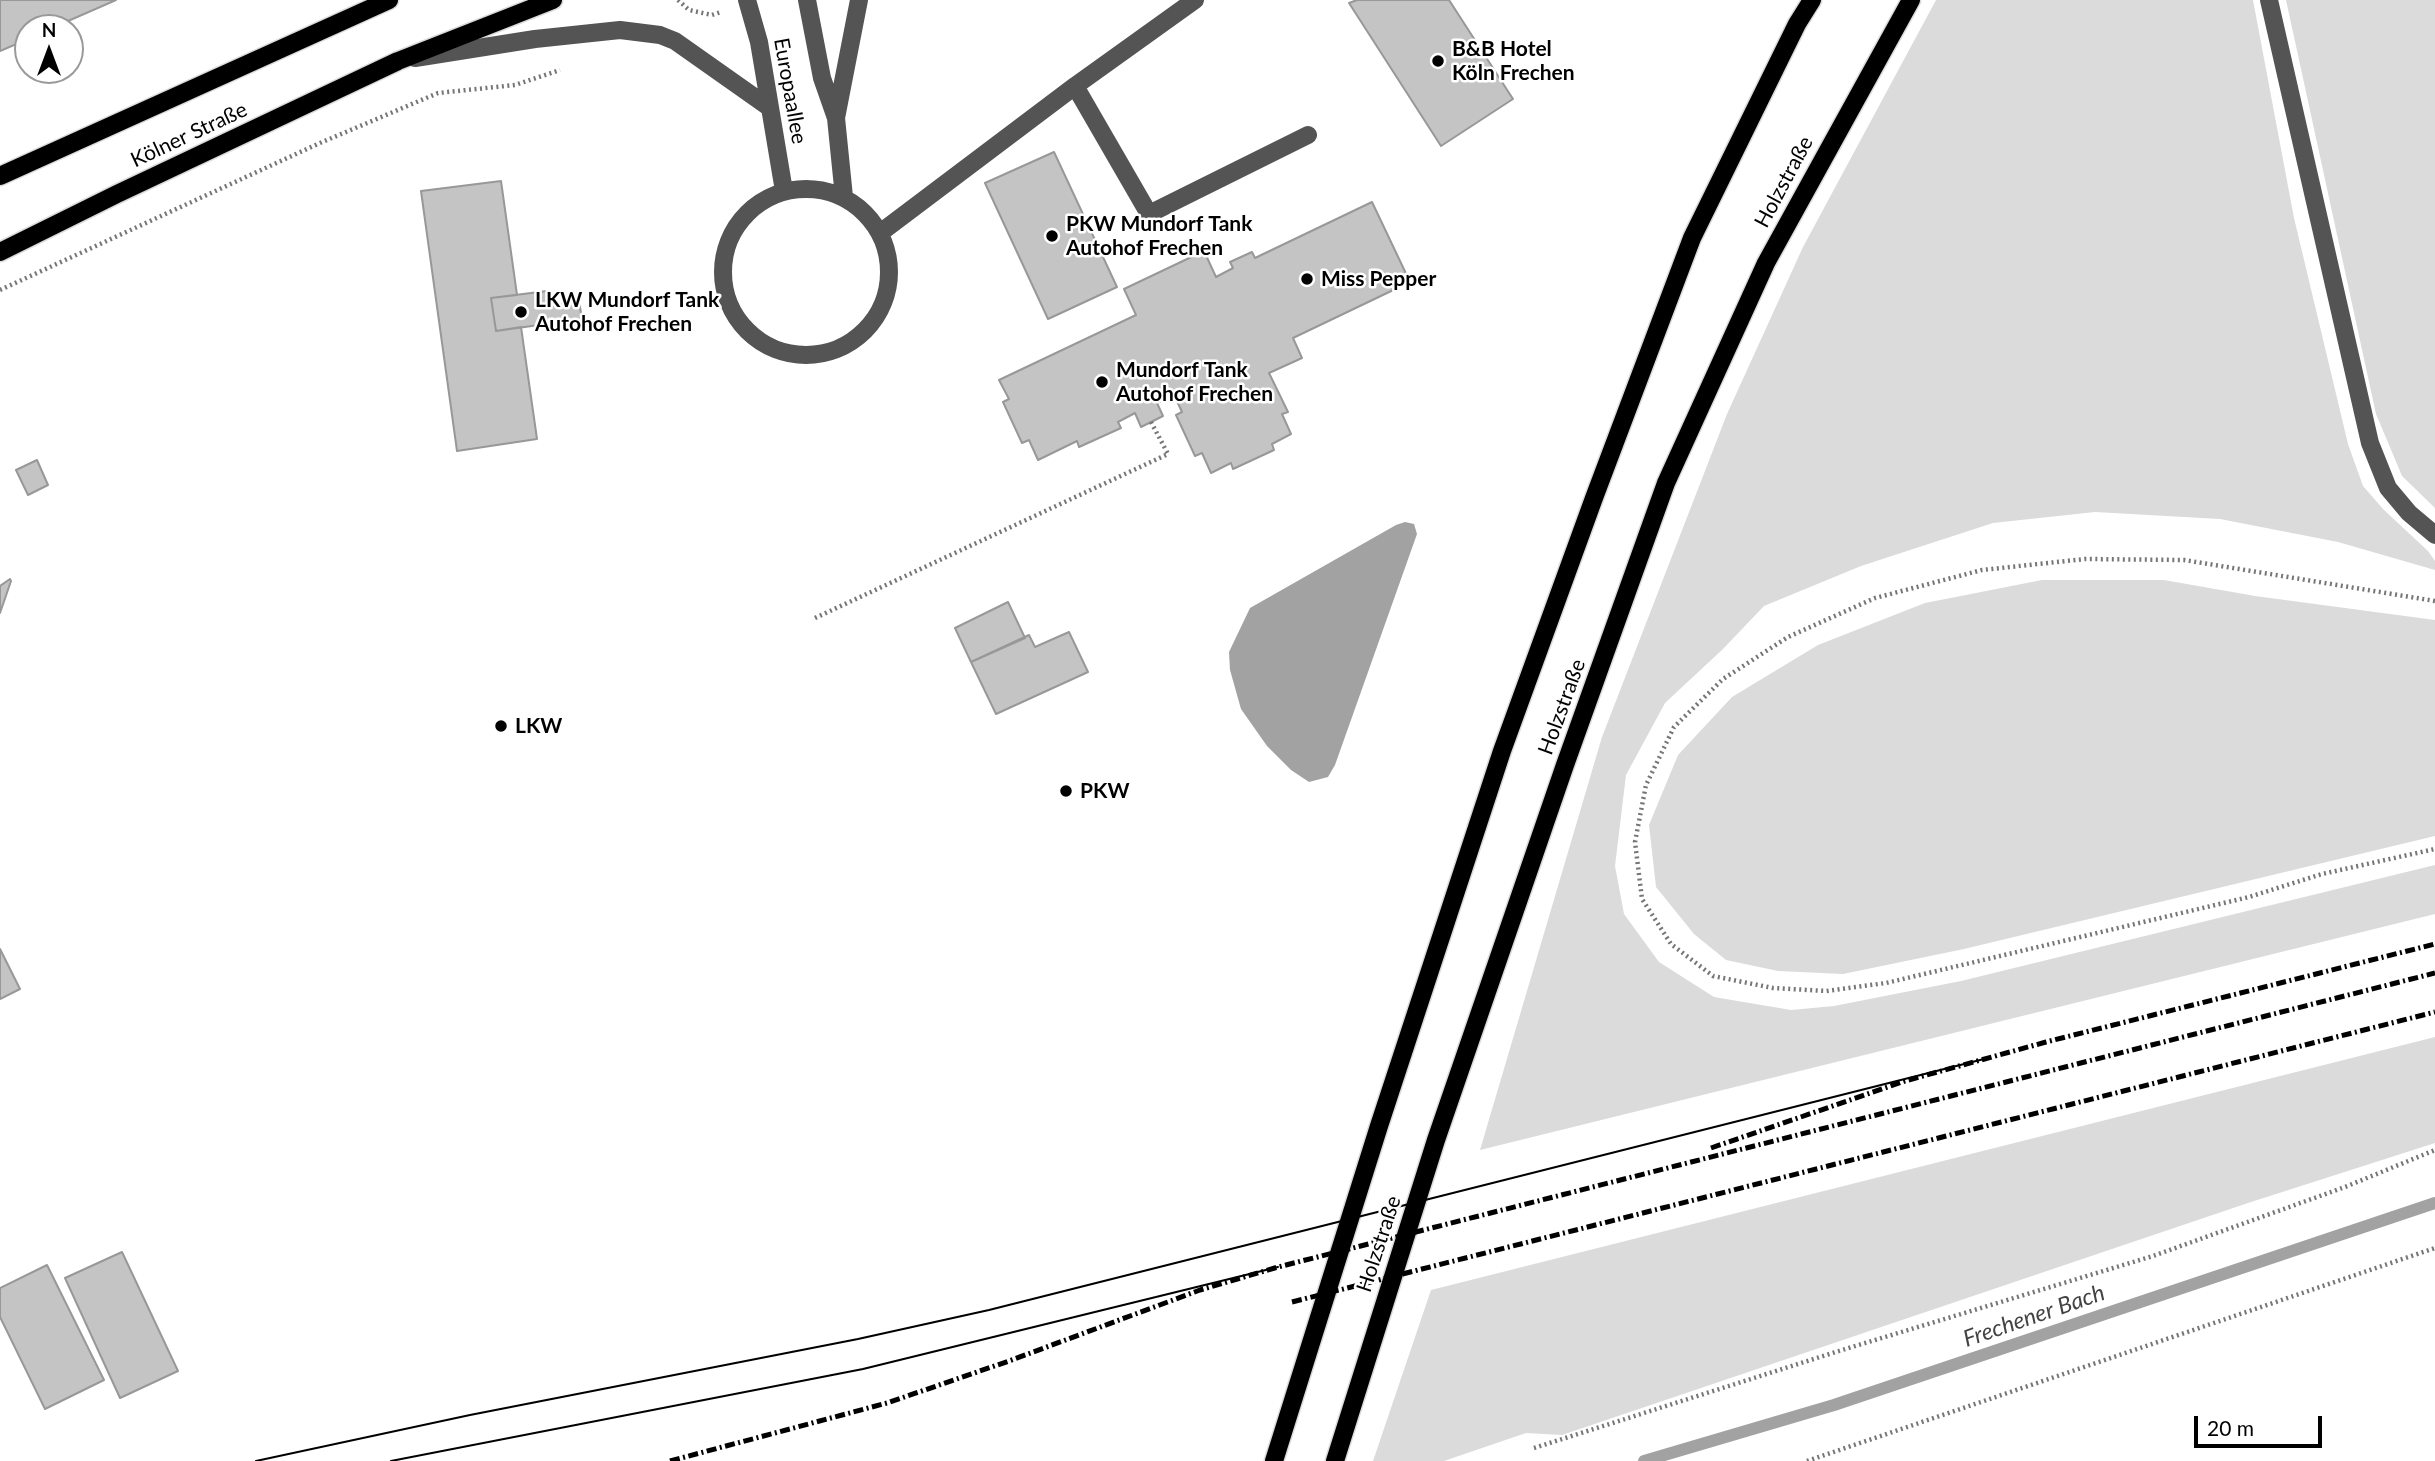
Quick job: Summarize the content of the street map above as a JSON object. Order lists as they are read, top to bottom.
{
  "streets": {
    "main road": ["Kölner Straße", "Holzstraße"],
    "street": ["Europaallee"]
  },
  "crossings": [
    ["Europaallee", "Kölner Straße"]
  ],
  "water": ["Frechener Bach"],
  "places": [
    "B&B Hotel Köln Frechen",
    "PKW Mundorf Tank Autohof Frechen",
    "Miss Pepper",
    "LKW Mundorf Tank Autohof Frechen",
    "Mundorf Tank Autohof Frechen",
    "LKW",
    "PKW"
  ],
  "scale_bar": "20 m",
  "north": "top"
}
